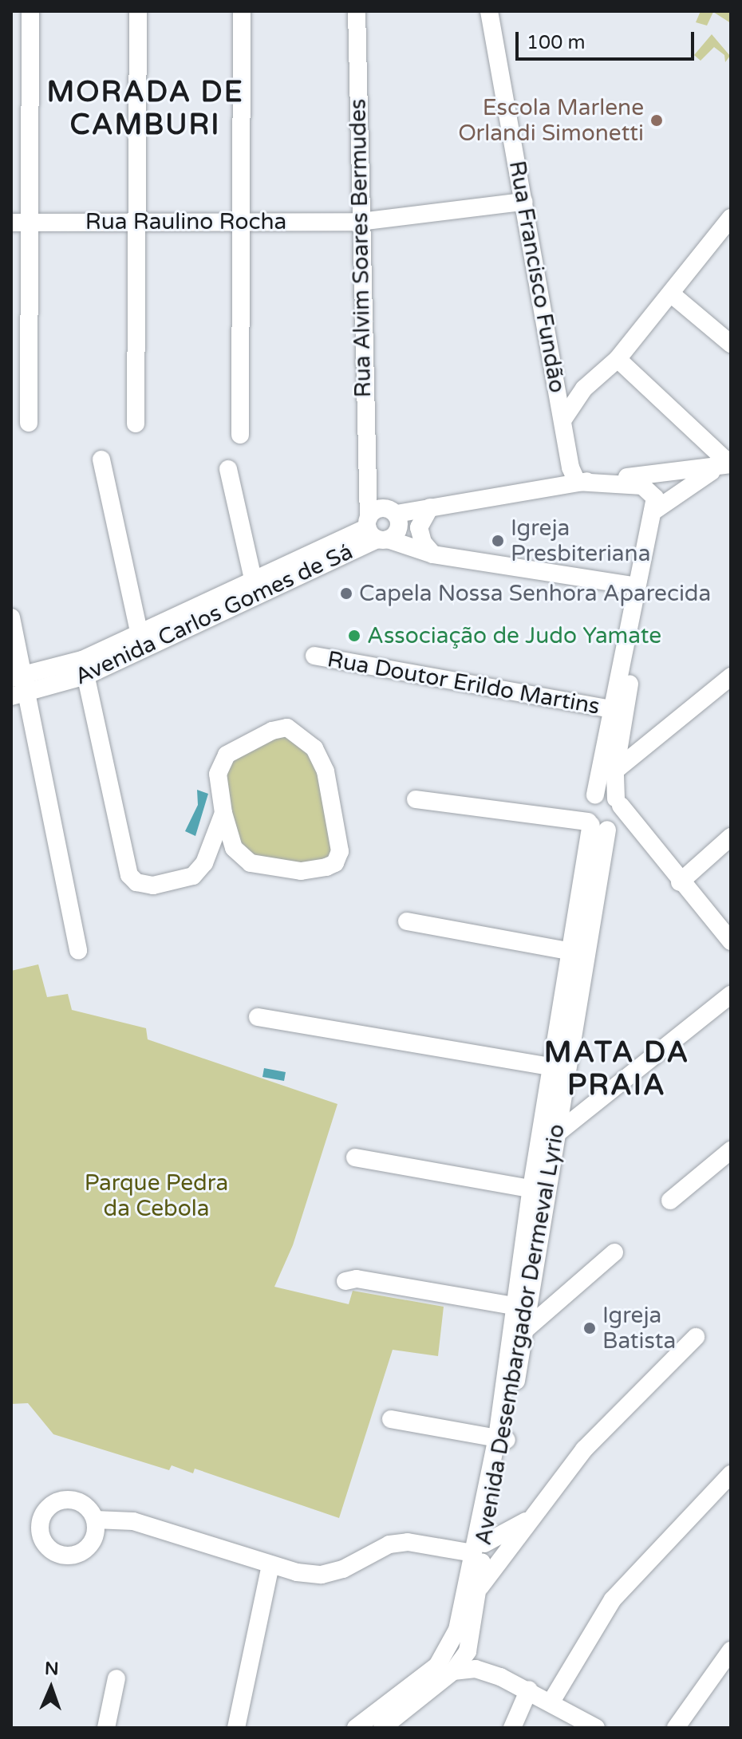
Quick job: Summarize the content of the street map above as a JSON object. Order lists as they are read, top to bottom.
{
  "streets": {
    "street": [
      "Rua Raulino Rocha",
      "Rua Alvim Soares Bermudes",
      "Rua Francisco Fundão",
      "Avenida Carlos Gomes de Sá",
      "Rua Doutor Erildo Martins",
      "Avenida Desembargador Dermeval Lyrio"
    ]
  },
  "crossings": [
    ["Rua Raulino Rocha", "Rua Alvim Soares Bermudes"],
    ["Rua Raulino Rocha", "Rua Francisco Fundão"],
    ["Rua Alvim Soares Bermudes", "Avenida Carlos Gomes de Sá"],
    ["Rua Francisco Fundão", "Avenida Carlos Gomes de Sá"],
    ["Rua Doutor Erildo Martins", "Avenida Desembargador Dermeval Lyrio"]
  ],
  "districts": ["MORADA DE CAMBURI", "MATA DA PRAIA"],
  "parks": ["Parque Pedra da Cebola"],
  "places": [
    "Escola Marlene Orlandi Simonetti",
    "Igreja Presbiteriana",
    "Capela Nossa Senhora Aparecida",
    "Associação de Judo Yamate",
    "Igreja Batista"
  ],
  "scale_bar": "100 m",
  "north": "top"
}
